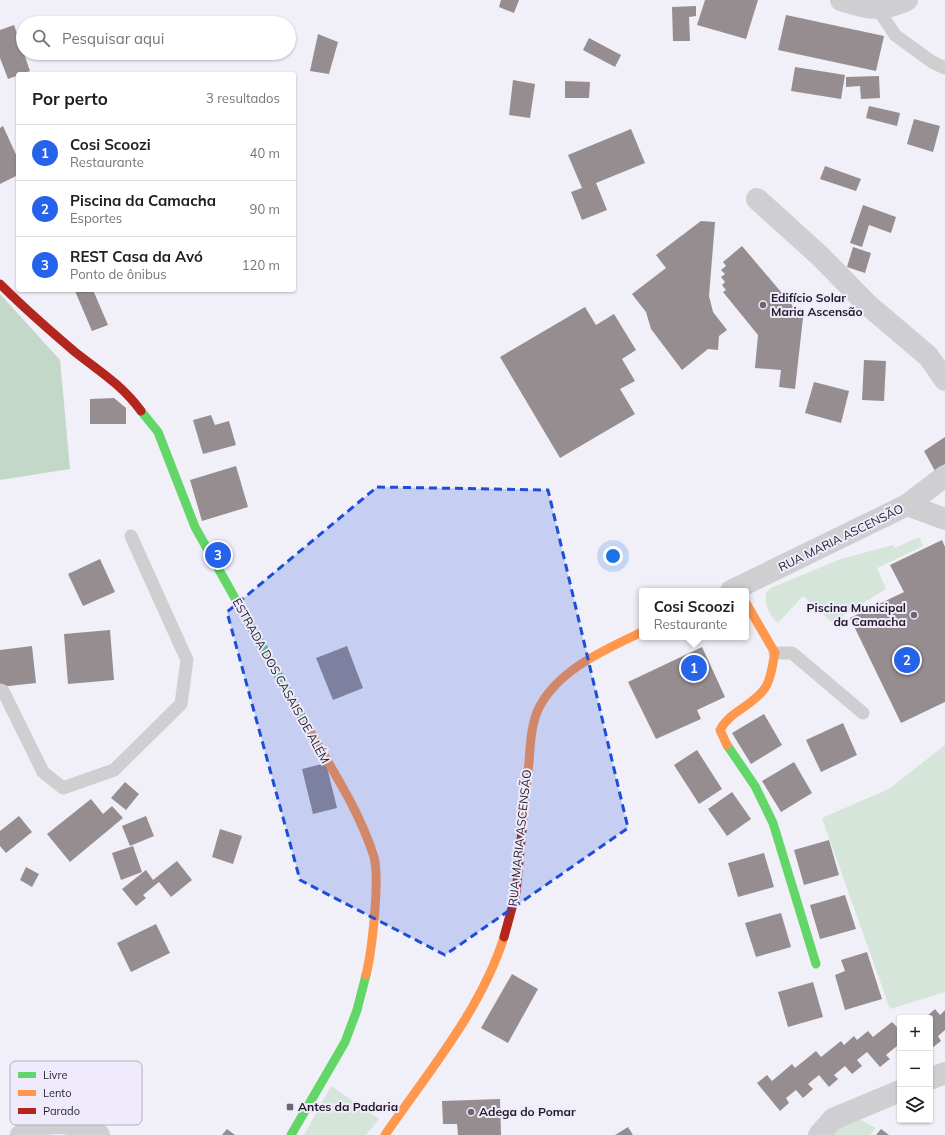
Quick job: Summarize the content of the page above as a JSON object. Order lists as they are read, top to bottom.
{
  "streets": {
    "street": ["RUA MARIA ASCENSÃO", "ESTRADA DOS CASAIS DE ALÉM"]
  },
  "places": {
    "other": ["Edifício Solar Maria Ascensão", "Piscina Municipal da Camacha", "Adega do Pomar"],
    "transit": ["Antes da Padaria"]
  },
  "legend": ["Livre", "Lento", "Parado"],
  "page": {
    "search": "Pesquisar aqui",
    "heading": ["Por perto", "3 resultados"],
    "list": [
      {
        "mark": "1",
        "name": "Cosi Scoozi",
        "note": "Restaurante",
        "value": "40 m"
      },
      {
        "mark": "2",
        "name": "Piscina da Camacha",
        "note": "Esportes",
        "value": "90 m"
      },
      {
        "mark": "3",
        "name": "REST Casa da Avó",
        "note": "Ponto de ônibus",
        "value": "120 m"
      }
    ],
    "pins": ["3", "2", "1"],
    "popup": ["Cosi Scoozi", "Restaurante"],
    "map_buttons": ["+", "−"]
  }
}
